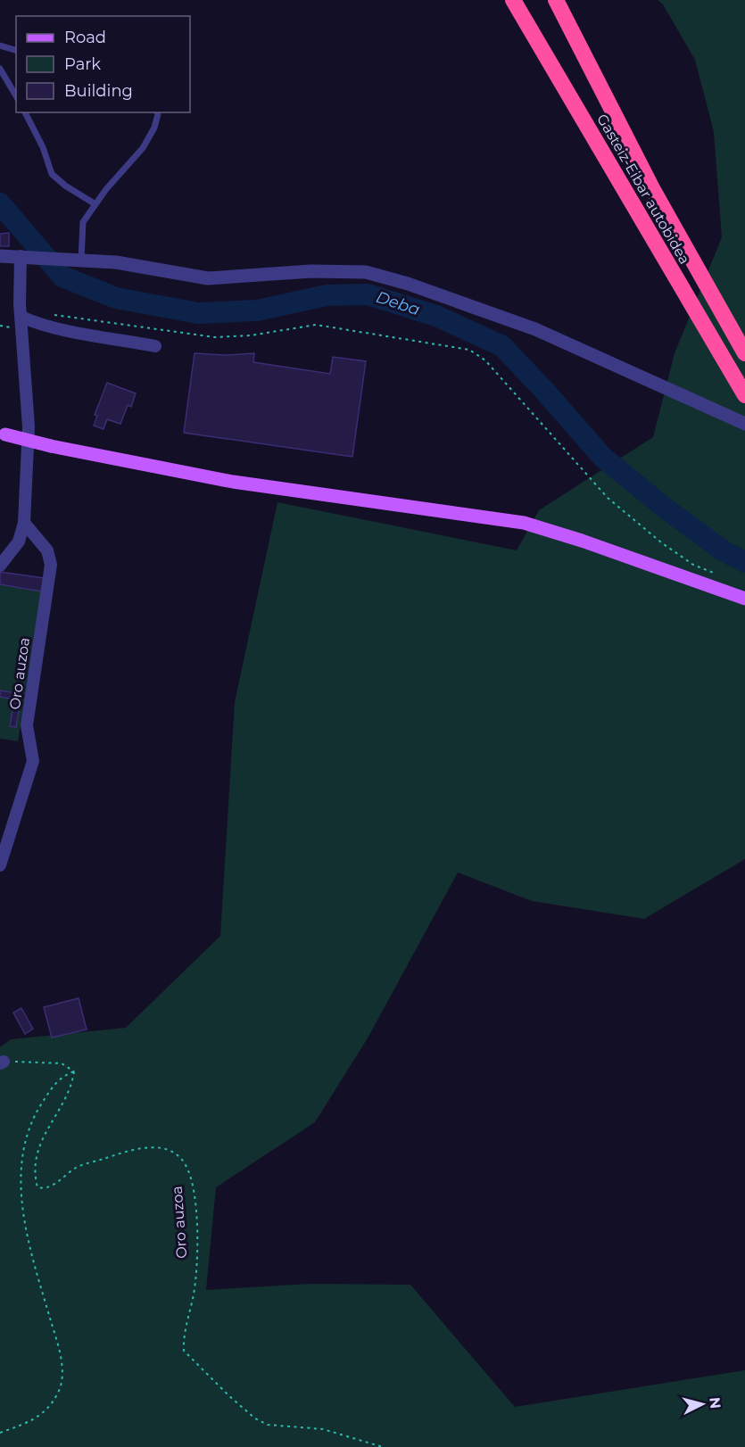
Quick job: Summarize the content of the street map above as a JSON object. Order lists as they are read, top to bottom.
{
  "streets": {
    "highway": ["Gasteiz-Eibar autobidea"],
    "street": ["Oro auzoa"]
  },
  "water": ["Deba"],
  "legend": ["Road", "Park", "Building"],
  "north": "right"
}
